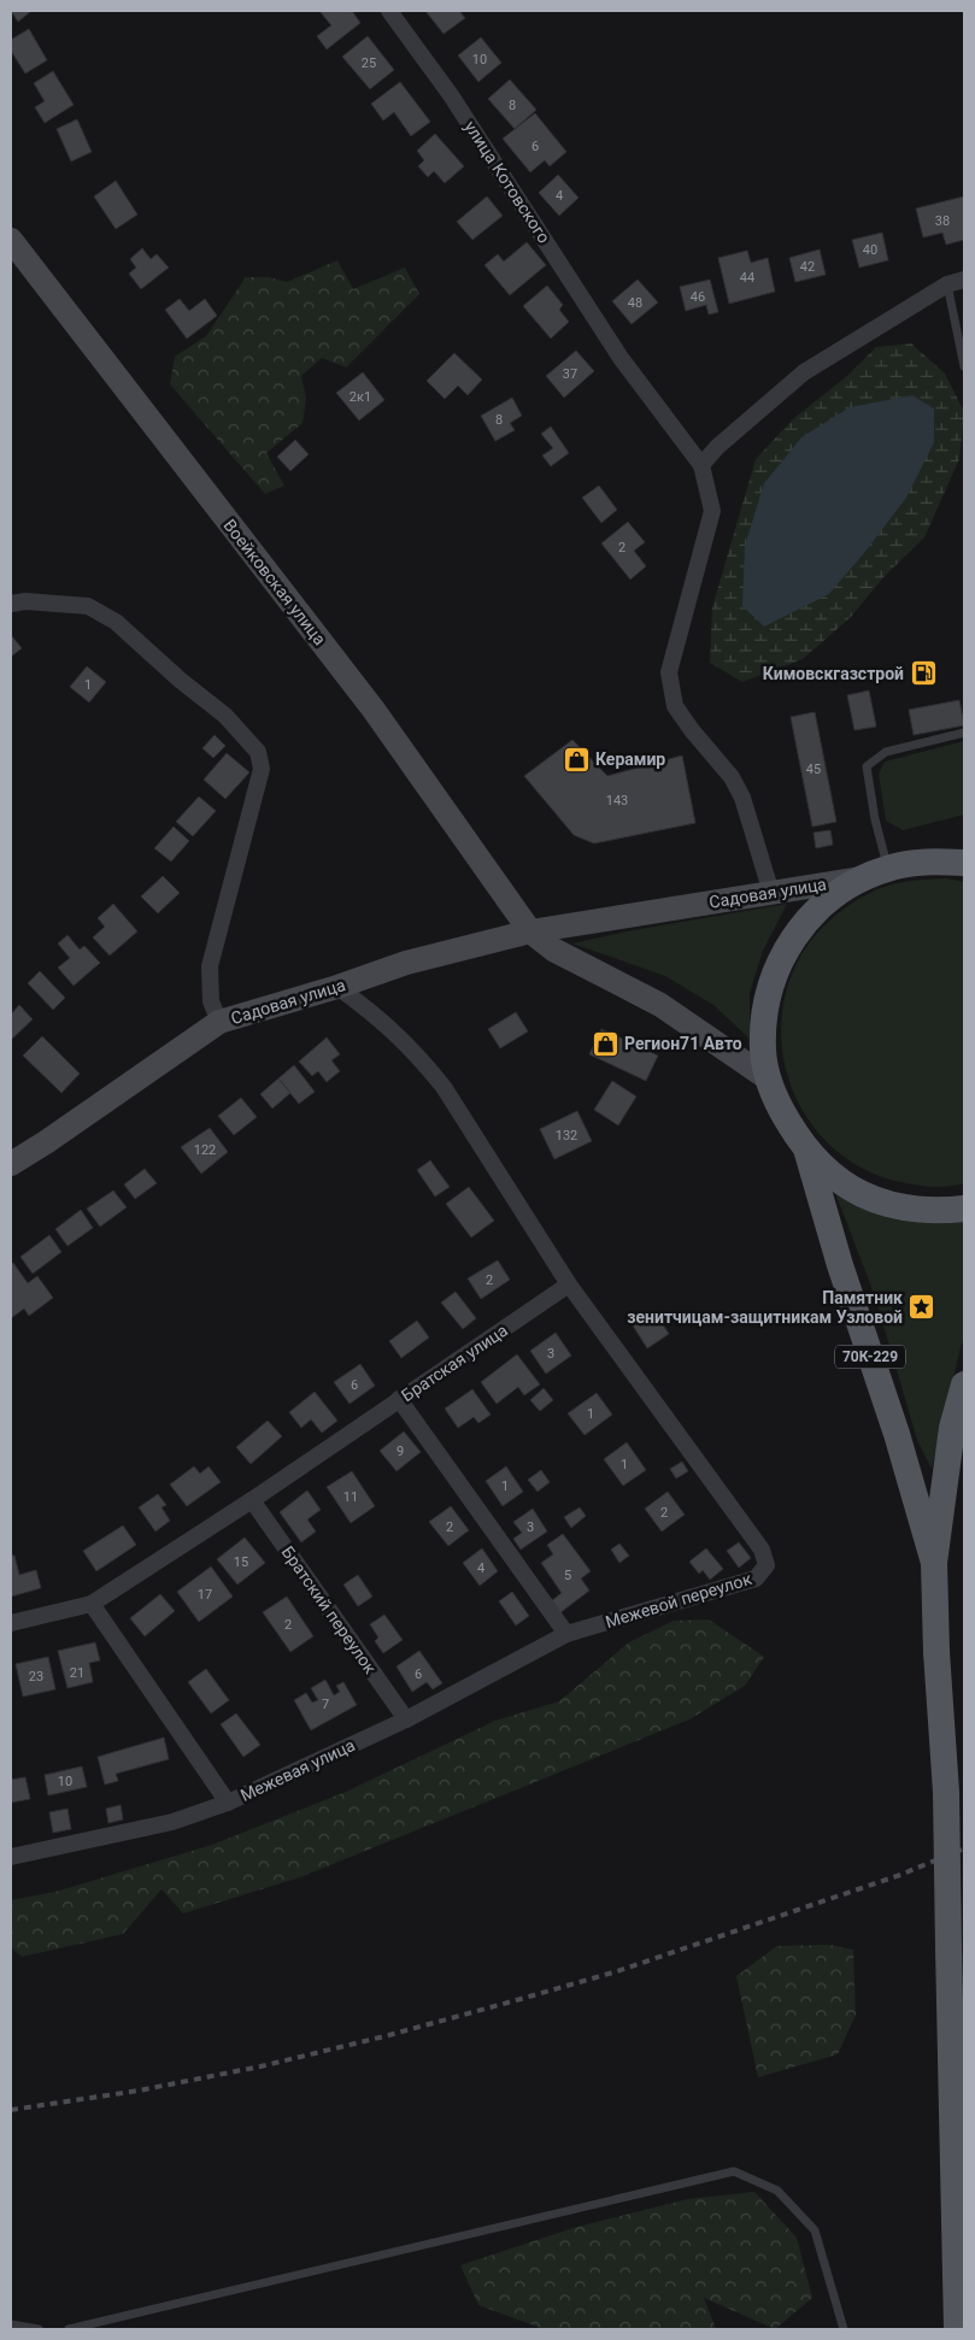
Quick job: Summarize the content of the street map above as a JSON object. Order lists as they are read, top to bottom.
{
  "streets": {
    "main road": ["Воейковская улица", "Садовая улица", "70К-229"],
    "street": [
      "улица Котовского",
      "Братская улица",
      "Межевой переулок",
      "Братский переулок",
      "Межевая улица"
    ]
  },
  "crossings": [
    ["Воейковская улица", "Садовая улица"],
    ["Садовая улица", "70К-229"],
    ["Братская улица", "Межевой переулок"],
    ["Братская улица", "Братский переулок"],
    ["Межевой переулок", "Межевая улица"],
    ["Братский переулок", "Межевая улица"]
  ],
  "places": {
    "fuel station": ["Кимовскгазстрой"],
    "shop": ["Керамир", "Регион71 Авто"],
    "place": ["Памятник зенитчицам-защитникам Узловой"]
  },
  "house_numbers": [
    "10",
    "25",
    "8",
    "6",
    "4",
    "38",
    "40",
    "42",
    "44",
    "46",
    "48",
    "37",
    "2к1",
    "8",
    "2",
    "1",
    "45",
    "143",
    "132",
    "122",
    "2",
    "3",
    "6",
    "1",
    "9",
    "1",
    "1",
    "11",
    "2",
    "2",
    "3",
    "15",
    "4",
    "5",
    "17",
    "2",
    "21",
    "6",
    "23",
    "7",
    "10"
  ]
}
